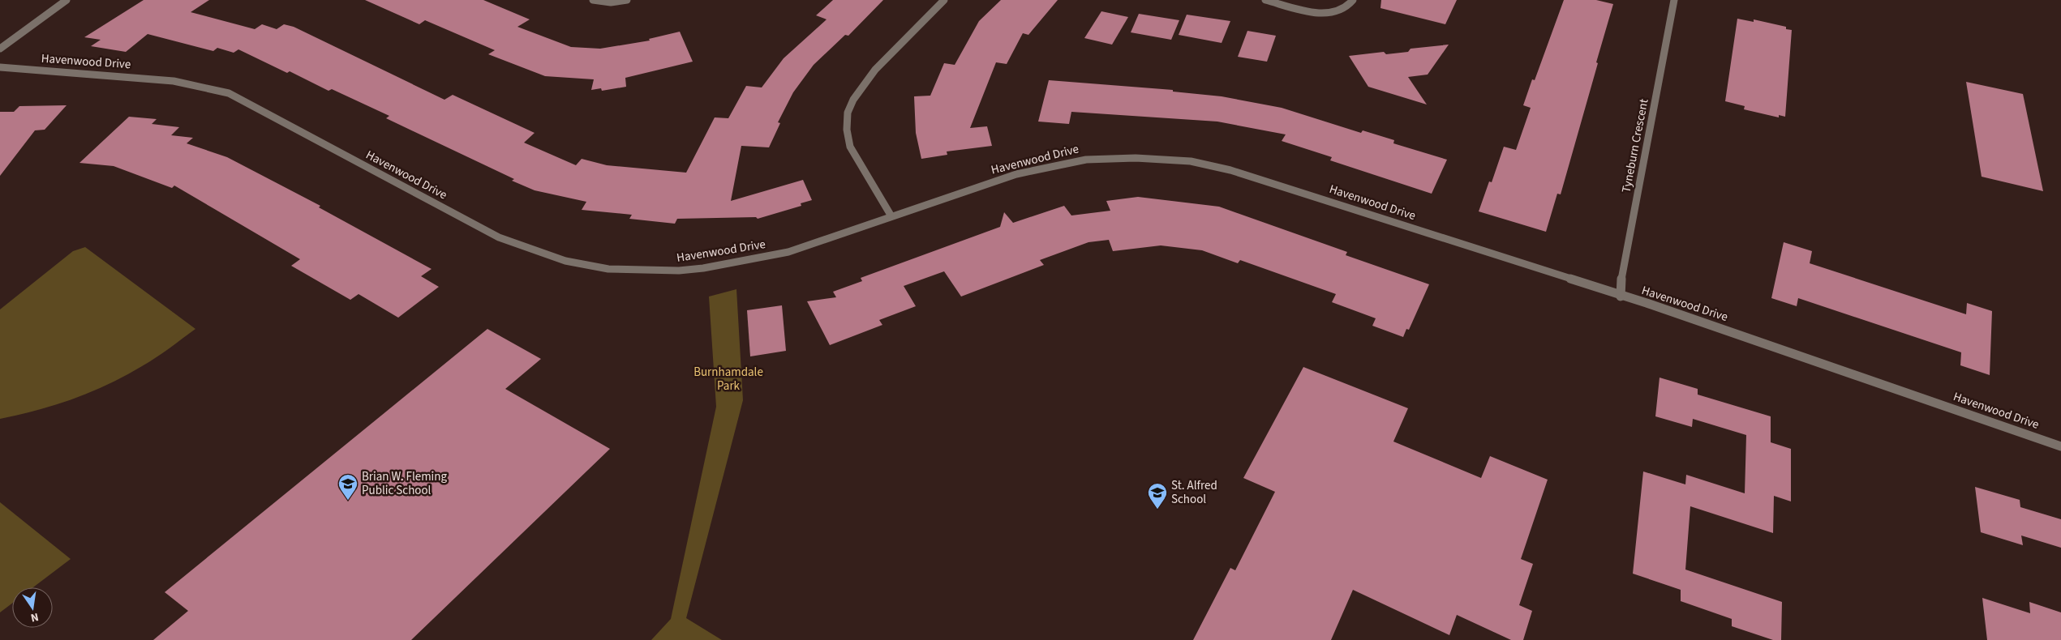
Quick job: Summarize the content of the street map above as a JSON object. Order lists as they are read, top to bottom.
{
  "streets": {
    "street": ["Havenwood Drive", "Tyneburn Crescent"]
  },
  "crossings": [
    ["Havenwood Drive", "Tyneburn Crescent"]
  ],
  "parks": ["Burnhamdale Park"],
  "places": {
    "school or university": ["Brian W. Fleming Public School", "St. Alfred School"]
  },
  "north": "bottom"
}
